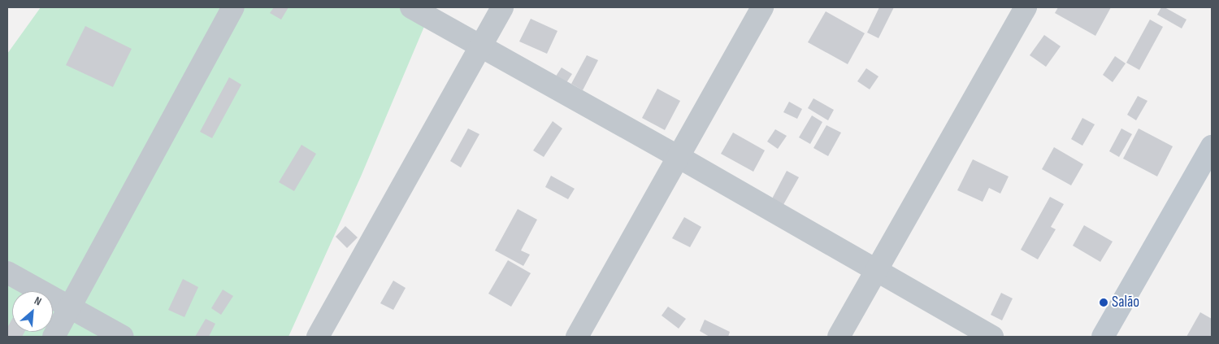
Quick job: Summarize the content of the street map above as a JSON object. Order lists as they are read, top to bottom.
{
  "places": ["Salão"],
  "north": "top right"
}
